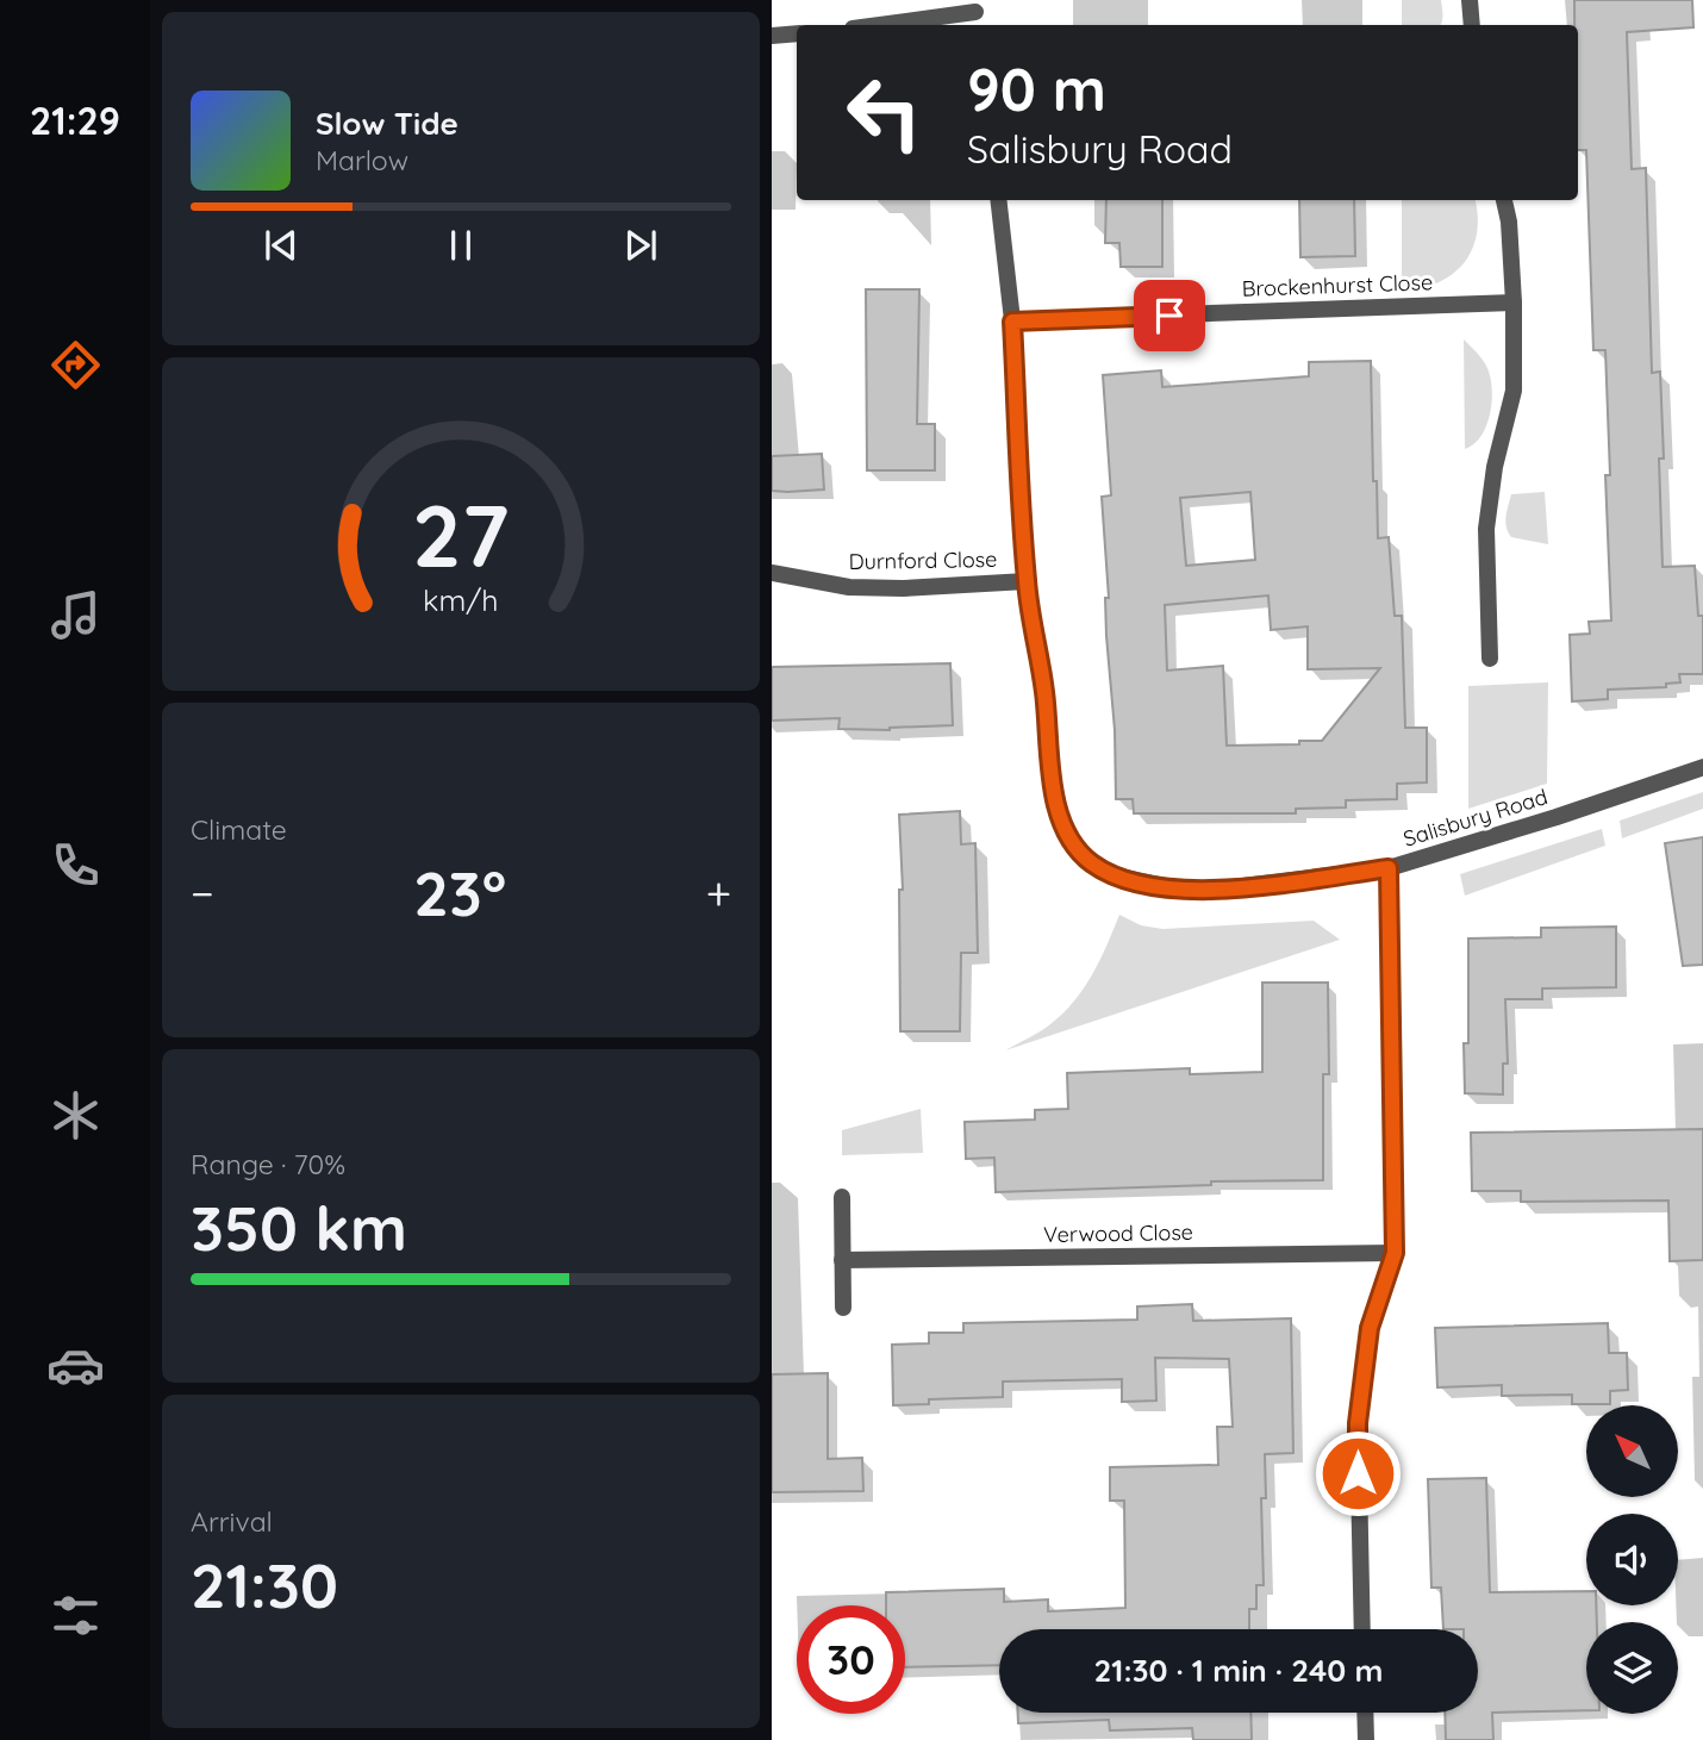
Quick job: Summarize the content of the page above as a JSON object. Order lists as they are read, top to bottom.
{
  "streets": {
    "street": [
      "Brockenhurst Close",
      "Durnford Close",
      "Salisbury Road",
      "Verwood Close"
    ]
  },
  "crossings": [
    ["Brockenhurst Close", "Salisbury Road"],
    ["Durnford Close", "Salisbury Road"]
  ],
  "north": "top left",
  "page": {
    "tabs": "21:29",
    "turn": ["90 m", "Salisbury Road"],
    "song": ["Slow Tide", "Marlow"],
    "tile": [
      "Climate",
      ["Range · 70%", "350 km"],
      ["Arrival", "21:30"]
    ],
    "heat": ["−", "23°", "+"],
    "limit": "30",
    "trip": "21:30 · 1 min · 240 m",
    "gauge": ["27", "km/h"]
  }
}
